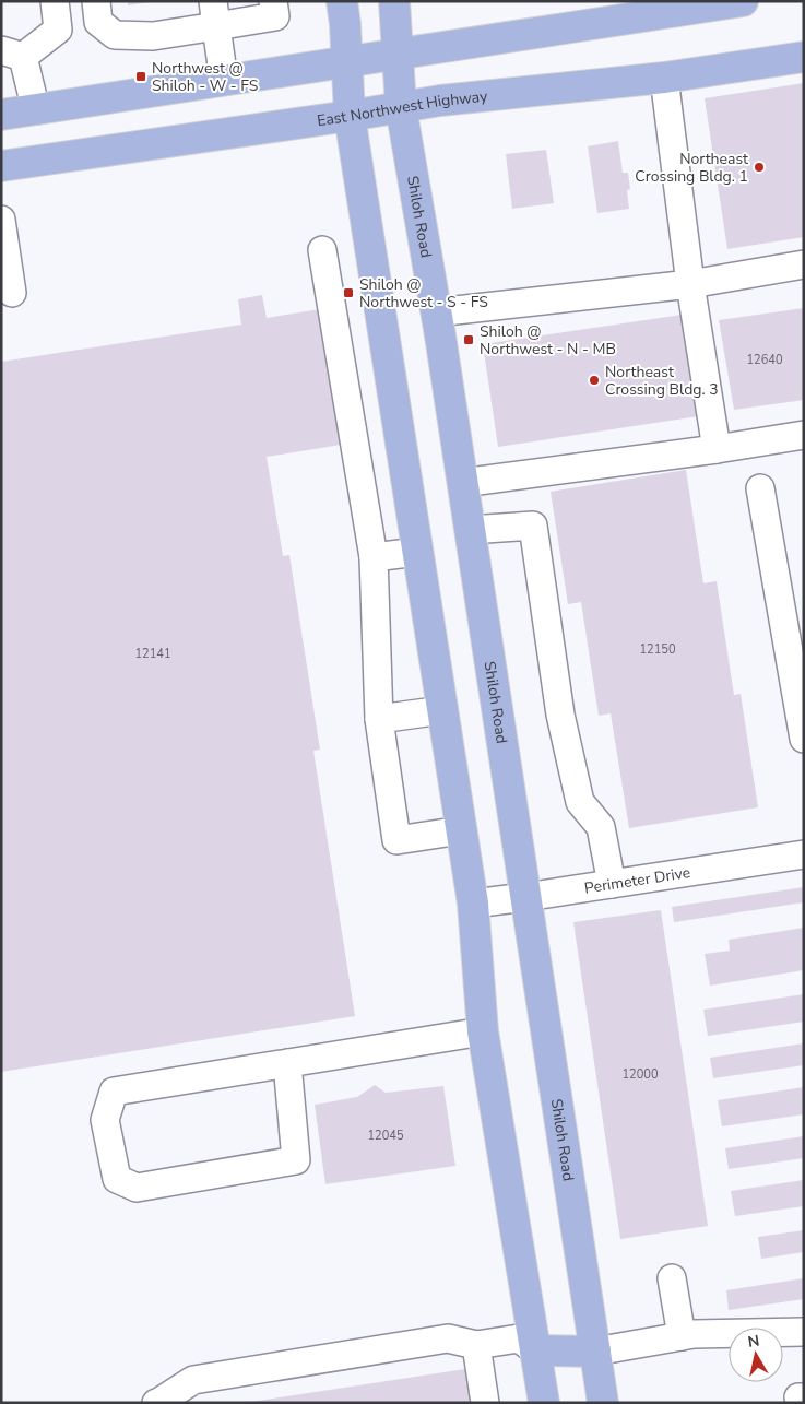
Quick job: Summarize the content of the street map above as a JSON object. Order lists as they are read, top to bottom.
{
  "streets": {
    "main road": ["East Northwest Highway", "Shiloh Road"],
    "street": ["Perimeter Drive"]
  },
  "crossings": [
    ["East Northwest Highway", "Shiloh Road"],
    ["Shiloh Road", "Perimeter Drive"]
  ],
  "places": {
    "transit": ["Northwest @ Shiloh - W - FS", "Shiloh @ Northwest - S - FS", "Shiloh @ Northwest - N - MB"],
    "other": ["Northeast Crossing Bldg. 1", "Northeast Crossing Bldg. 3"]
  },
  "house_numbers": [
    "12640",
    "12150",
    "12141",
    "12000",
    "12045"
  ],
  "north": "top"
}
